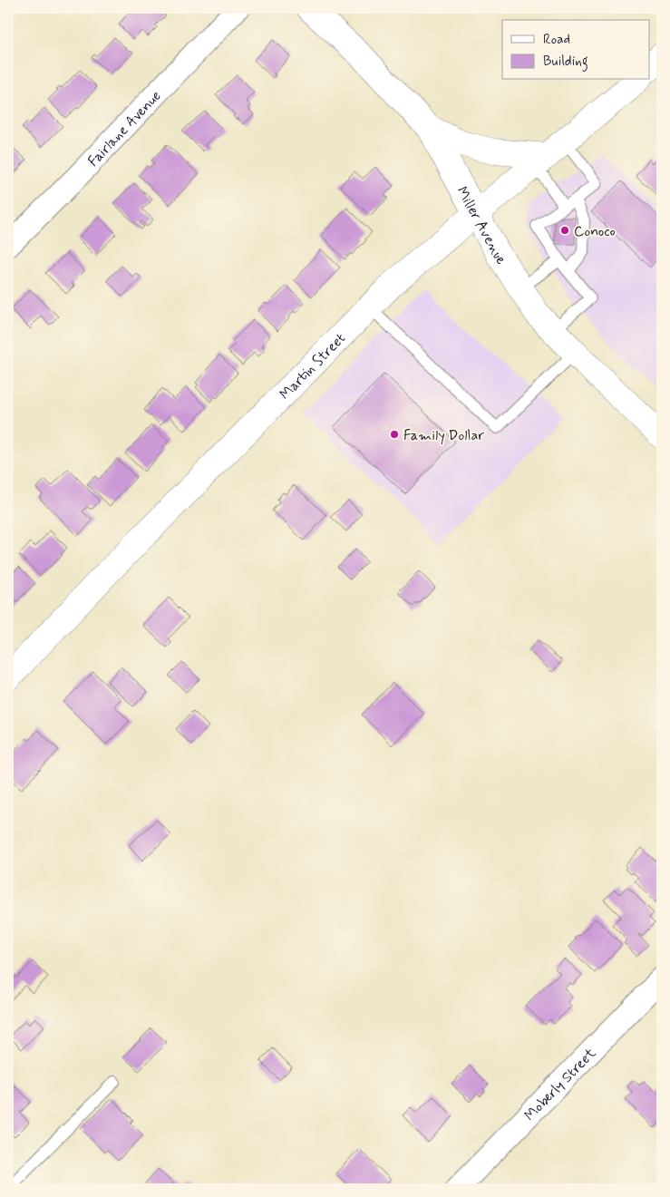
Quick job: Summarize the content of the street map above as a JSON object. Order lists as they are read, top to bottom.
{
  "streets": {
    "street": [
      "Fairlane Avenue",
      "Miller Avenue",
      "Martin Street",
      "Moberly Street"
    ]
  },
  "crossings": [
    ["Miller Avenue", "Martin Street"]
  ],
  "places": ["Conoco", "Family Dollar"],
  "legend": ["Road", "Building"]
}
